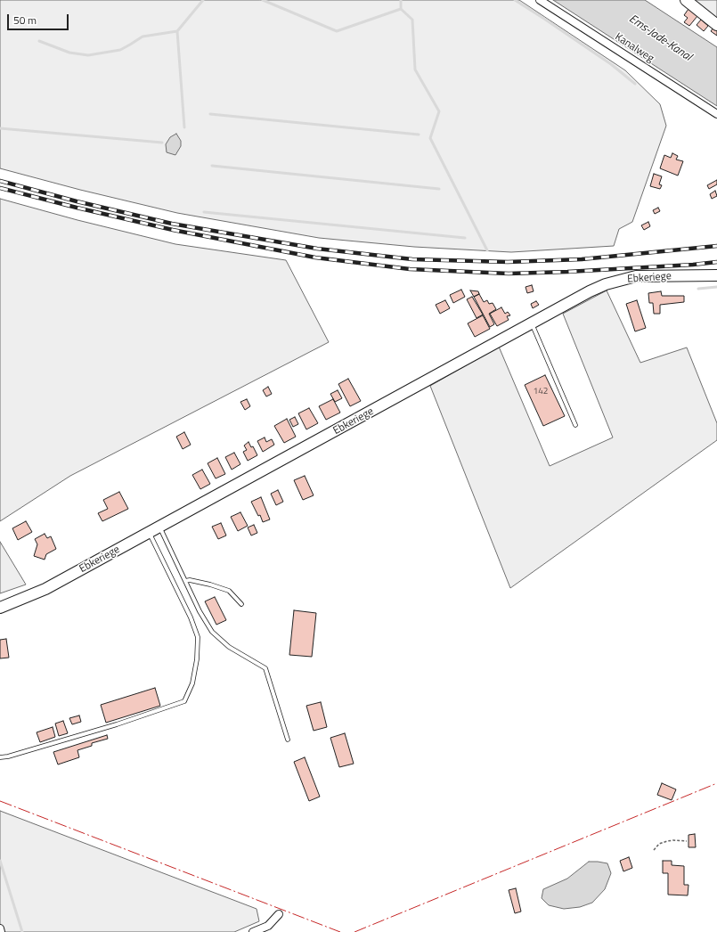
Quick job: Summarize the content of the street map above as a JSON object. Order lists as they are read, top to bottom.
{
  "streets": {
    "street": ["Kanalweg", "Ebkeriege"]
  },
  "water": ["Ems-Jade-Kanal"],
  "house_numbers": ["142"],
  "scale_bar": "50 m"
}
